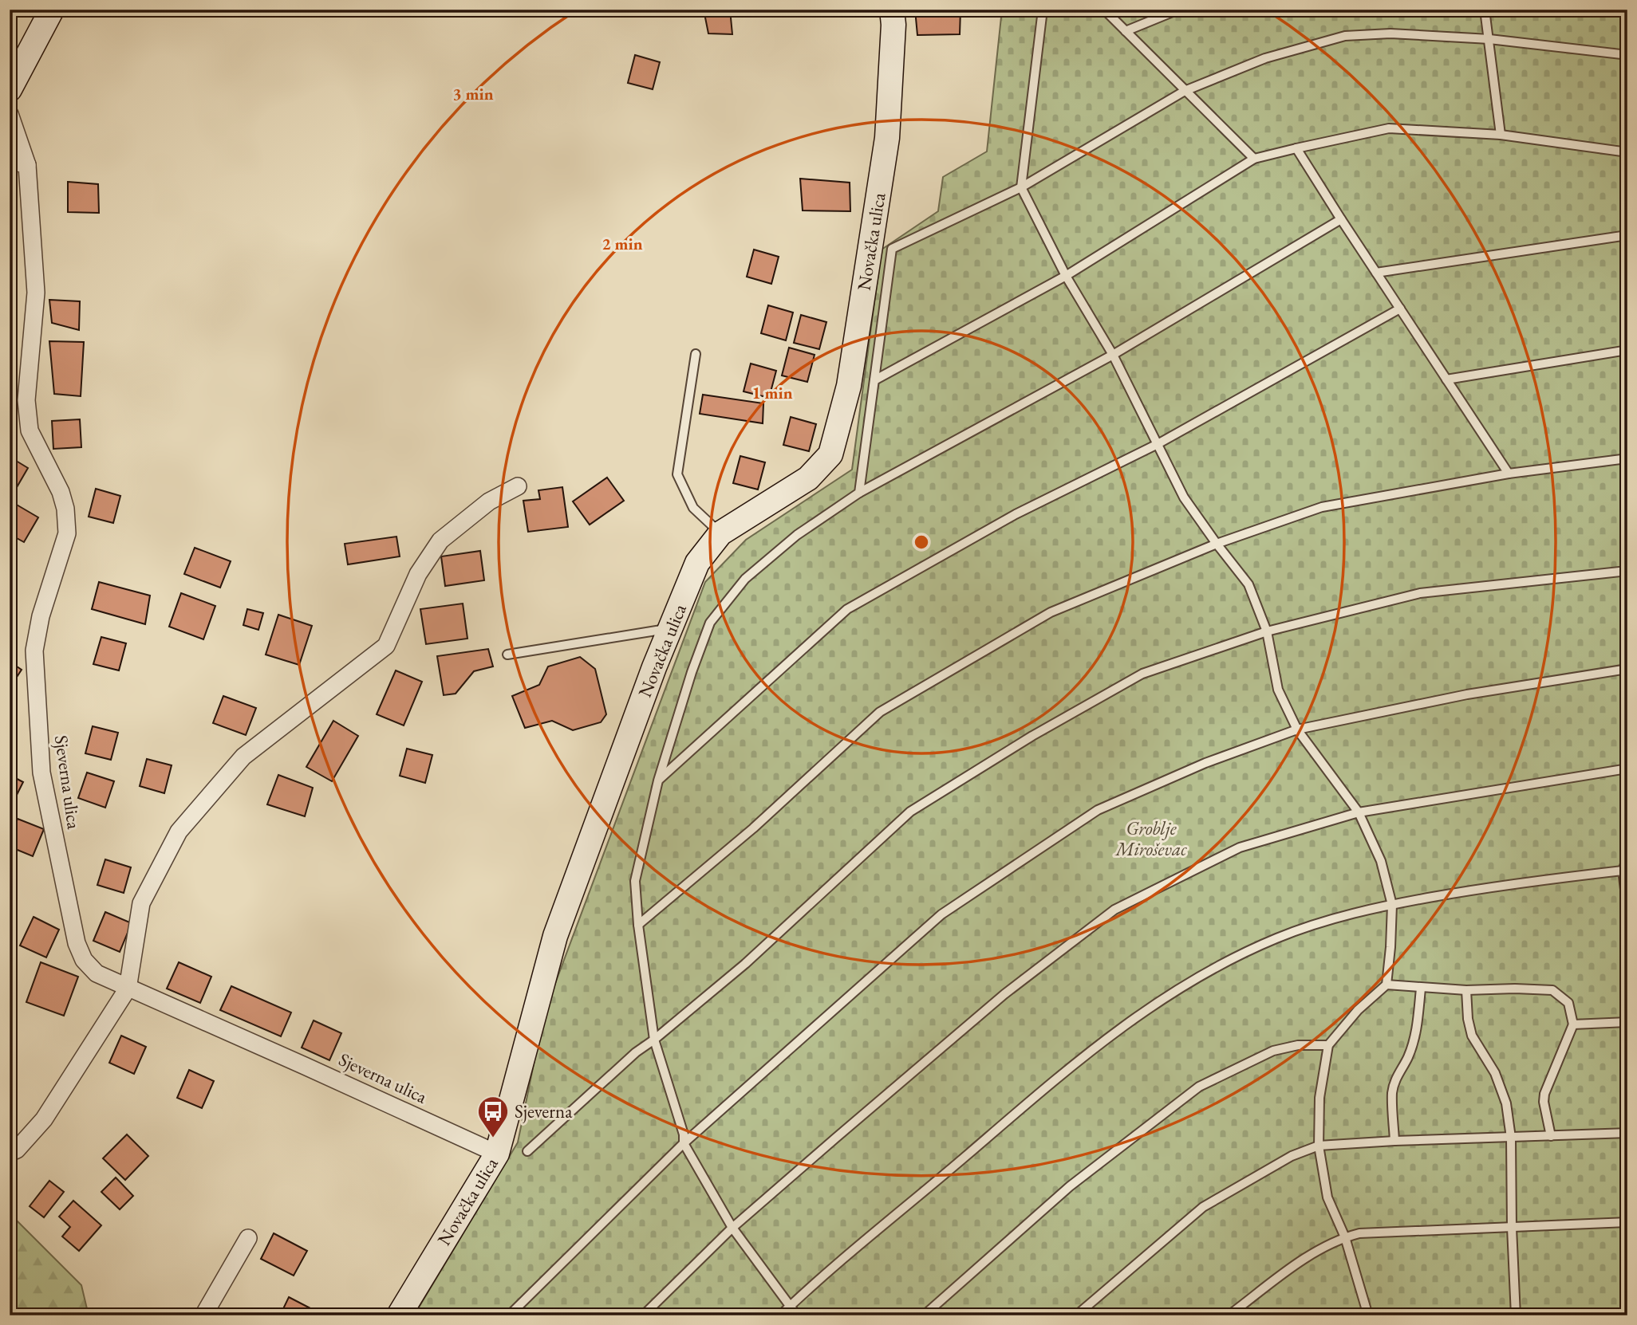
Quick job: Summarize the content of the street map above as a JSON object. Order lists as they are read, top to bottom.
{
  "streets": {
    "street": ["Novačka ulica", "Sjeverna ulica"]
  },
  "crossings": [
    ["Novačka ulica", "Sjeverna ulica"]
  ],
  "parks": ["Groblje Miroševac"],
  "places": {
    "bus stop": ["Sjeverna"]
  },
  "rings": ["3 min", "2 min", "1 min"]
}
